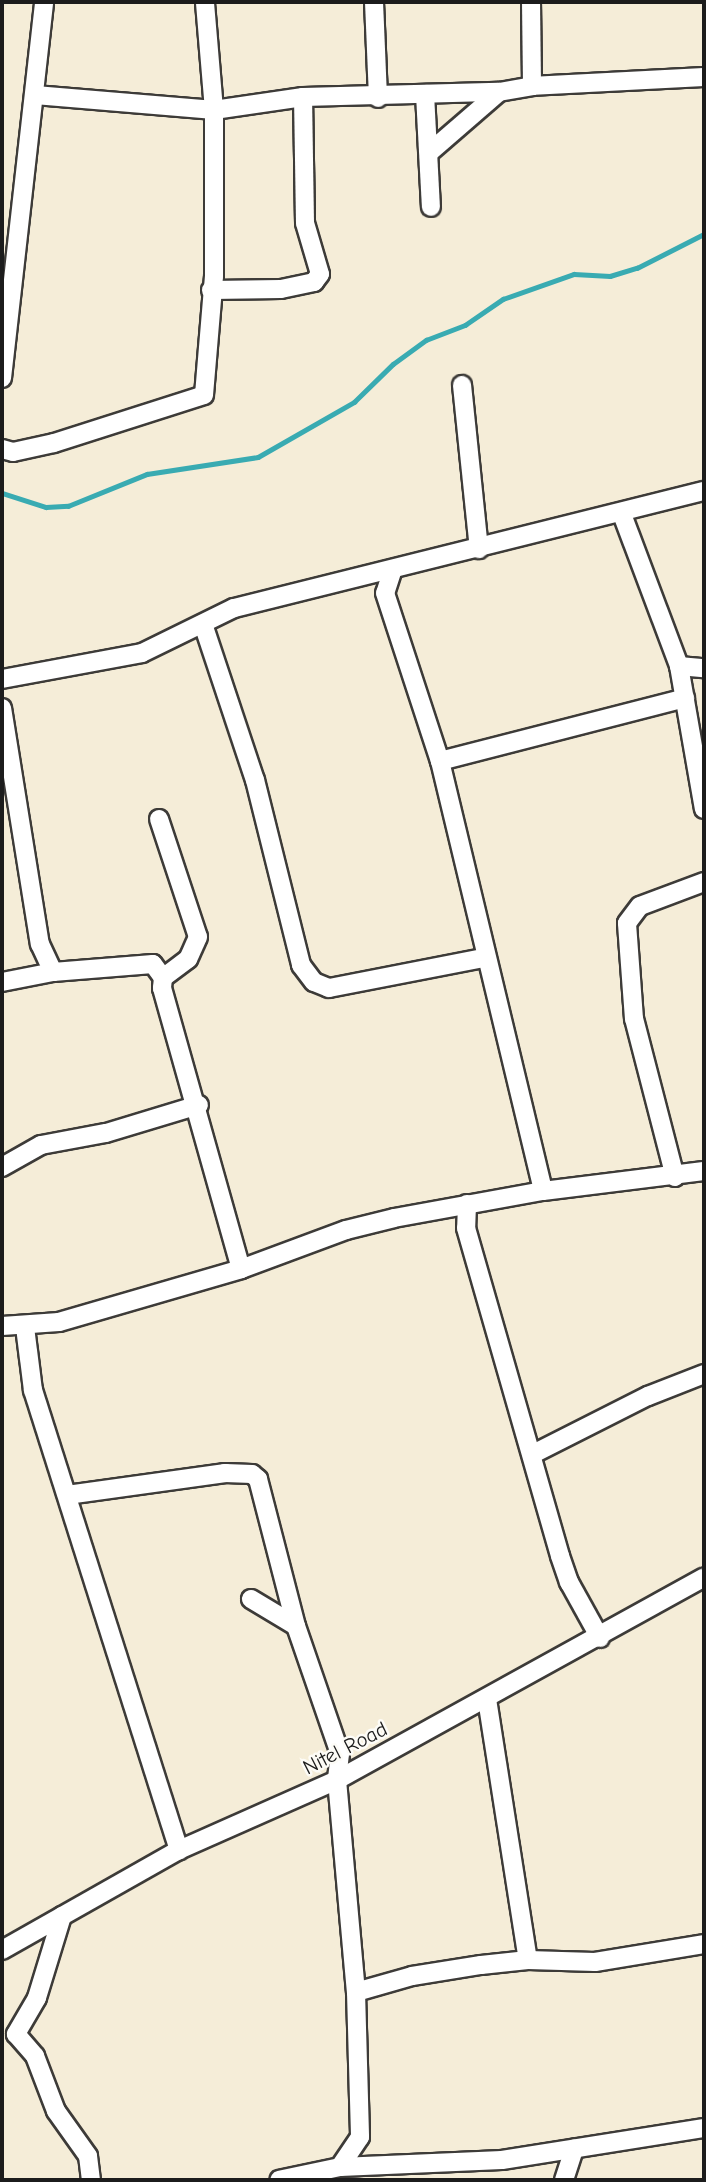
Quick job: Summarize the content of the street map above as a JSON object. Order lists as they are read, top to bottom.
{
  "streets": {
    "street": ["Nitel Road"]
  }
}
